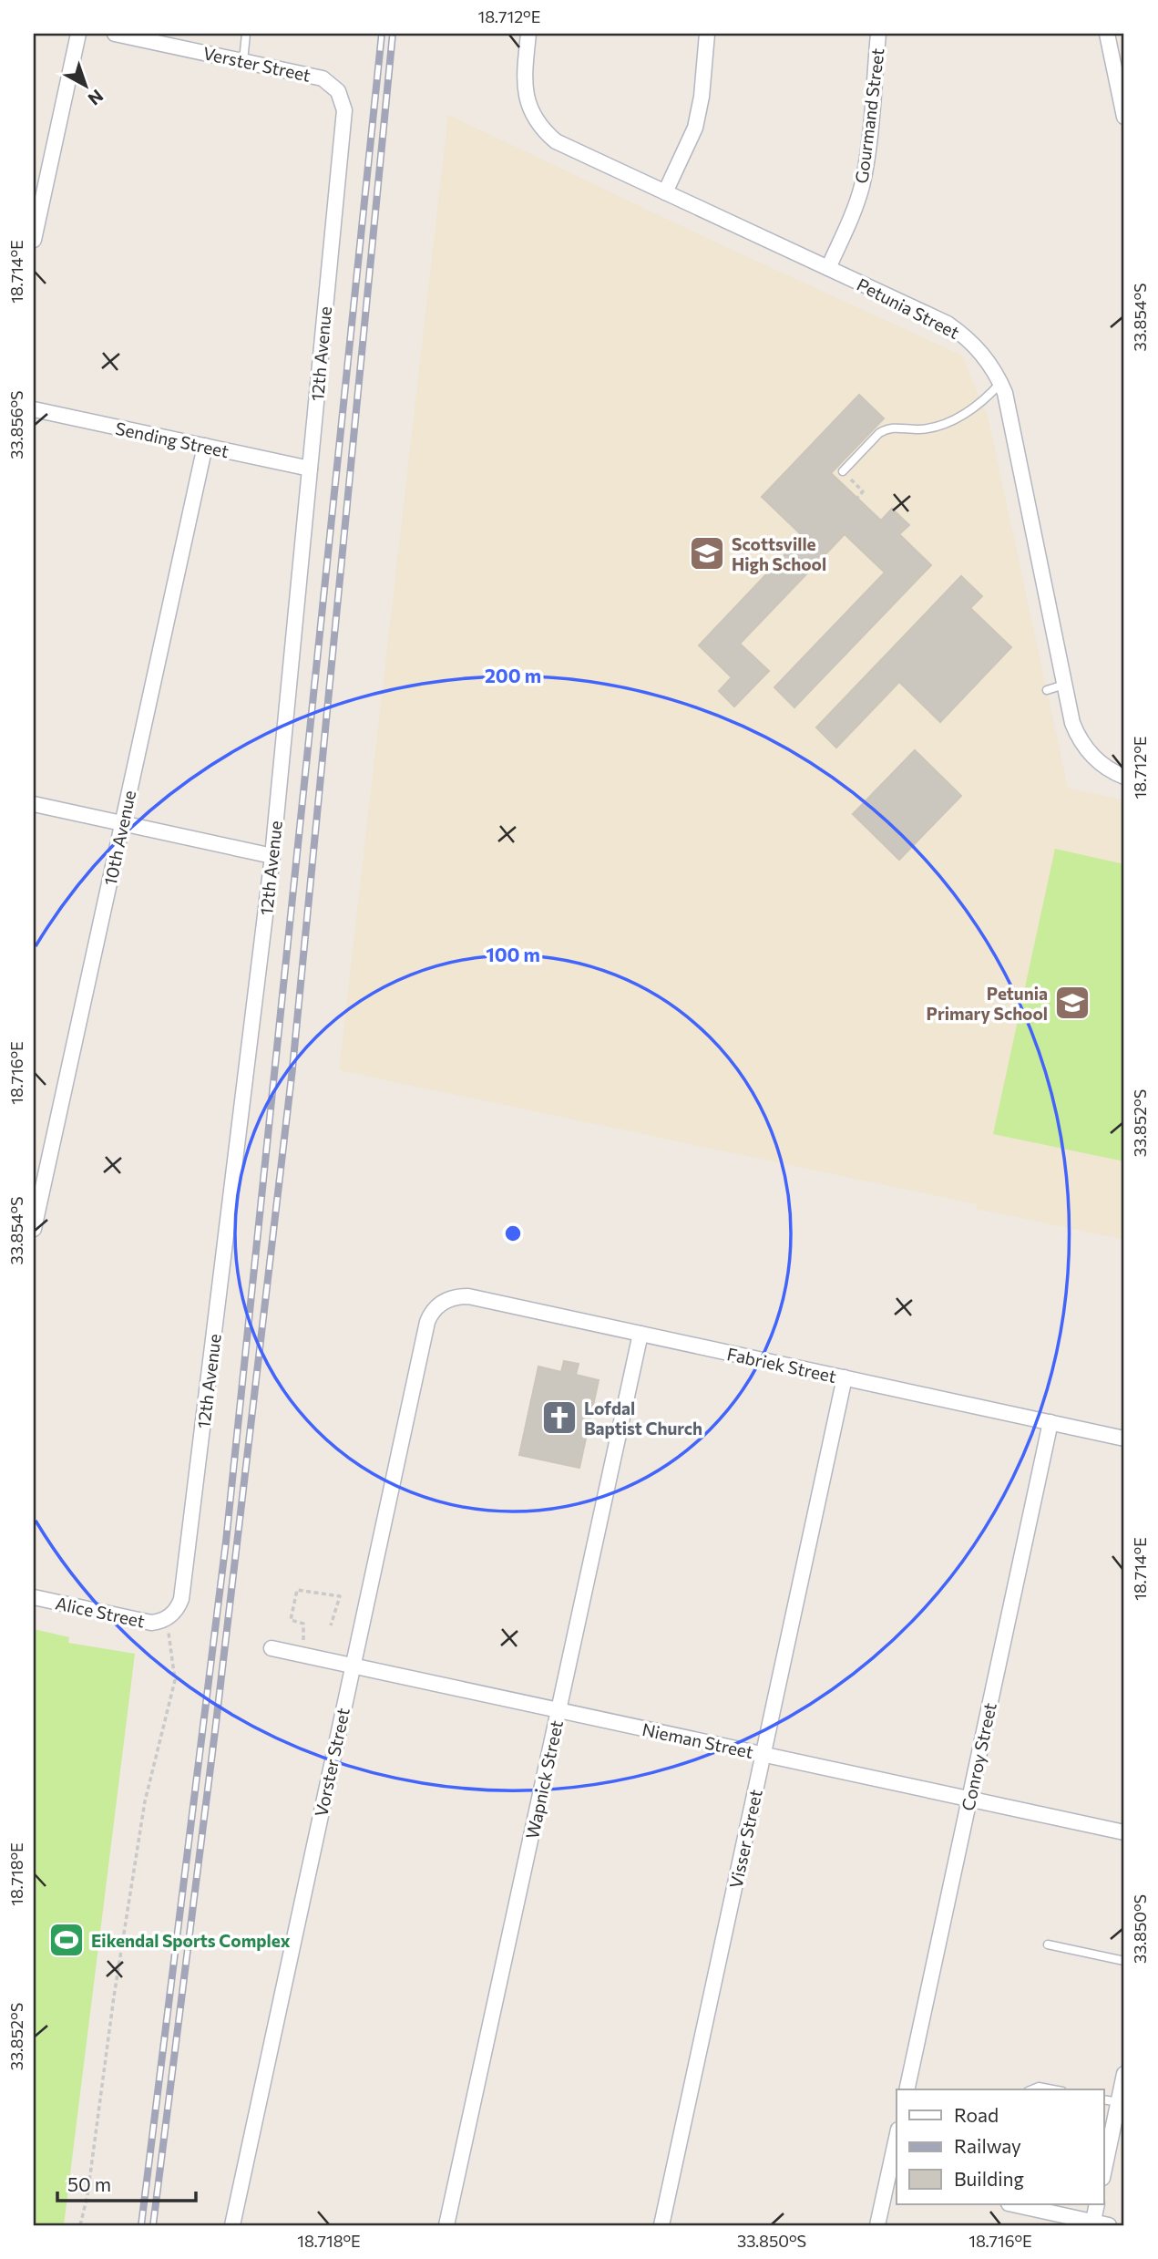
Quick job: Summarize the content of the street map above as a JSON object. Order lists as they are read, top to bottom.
{
  "streets": {
    "street": [
      "Verster Street",
      "Gourmand Street",
      "Petunia Street",
      "12th Avenue",
      "Sending Street",
      "10th Avenue",
      "Fabriek Street",
      "Alice Street",
      "Nieman Street",
      "Conroy Street",
      "Vorster Street",
      "Wapnick Street",
      "Visser Street"
    ]
  },
  "crossings": [
    ["Verster Street", "12th Avenue"],
    ["Gourmand Street", "Petunia Street"],
    ["12th Avenue", "Sending Street"],
    ["12th Avenue", "Alice Street"],
    ["Sending Street", "10th Avenue"],
    ["Fabriek Street", "Conroy Street"],
    ["Fabriek Street", "Vorster Street"],
    ["Fabriek Street", "Wapnick Street"],
    ["Fabriek Street", "Visser Street"],
    ["Nieman Street", "Conroy Street"],
    ["Nieman Street", "Vorster Street"],
    ["Nieman Street", "Wapnick Street"],
    ["Nieman Street", "Visser Street"]
  ],
  "places": {
    "school or university": ["Scottsville High School", "Petunia Primary School"],
    "church": ["Lofdal Baptist Church"],
    "sports": ["Eikendal Sports Complex"]
  },
  "legend": ["Road", "Railway", "Building"],
  "scale_bar": "50 m",
  "north": "bottom right",
  "coordinates": [
    "18.712°E",
    "18.714°E",
    "33.854°S",
    "33.856°S",
    "18.716°E",
    "33.852°S",
    "18.718°E",
    "33.850°S"
  ],
  "rings": ["200 m", "100 m"]
}
